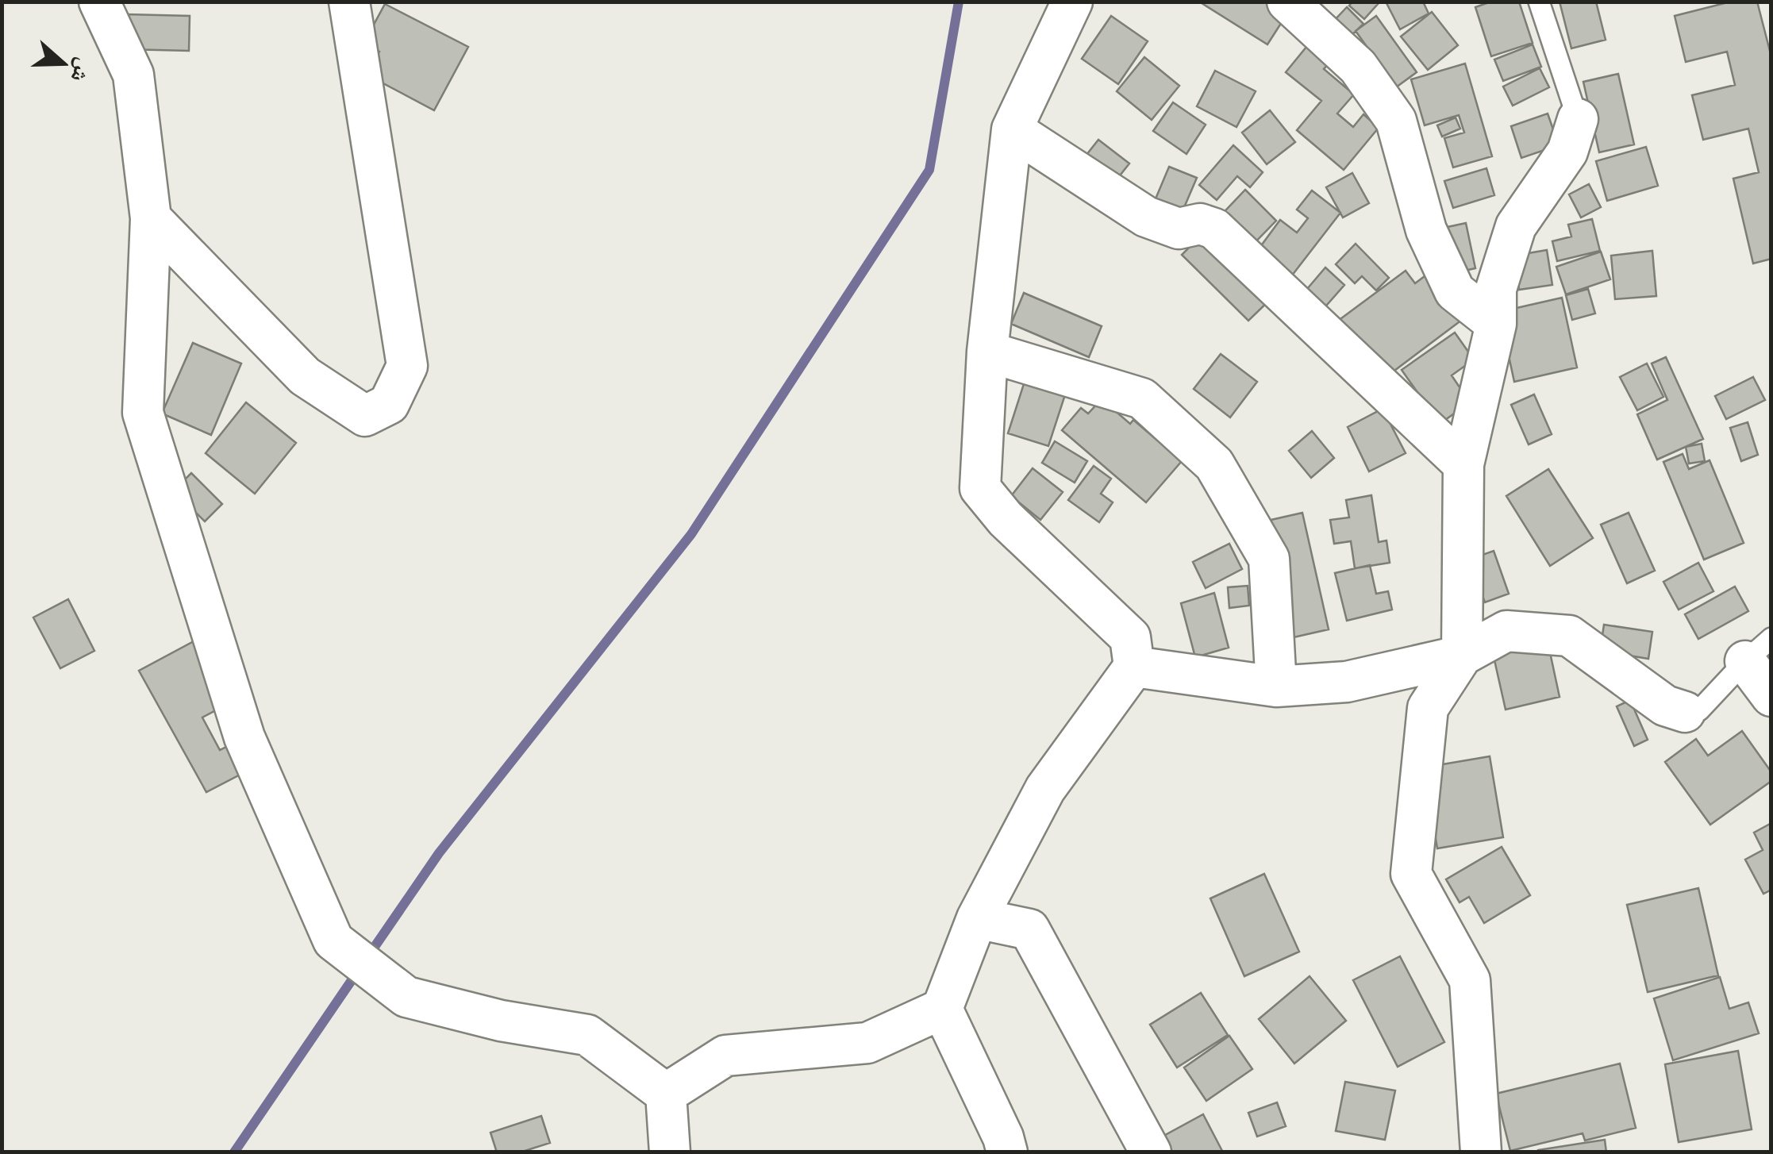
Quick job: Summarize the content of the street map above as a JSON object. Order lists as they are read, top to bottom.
{
  "north": "right"
}
